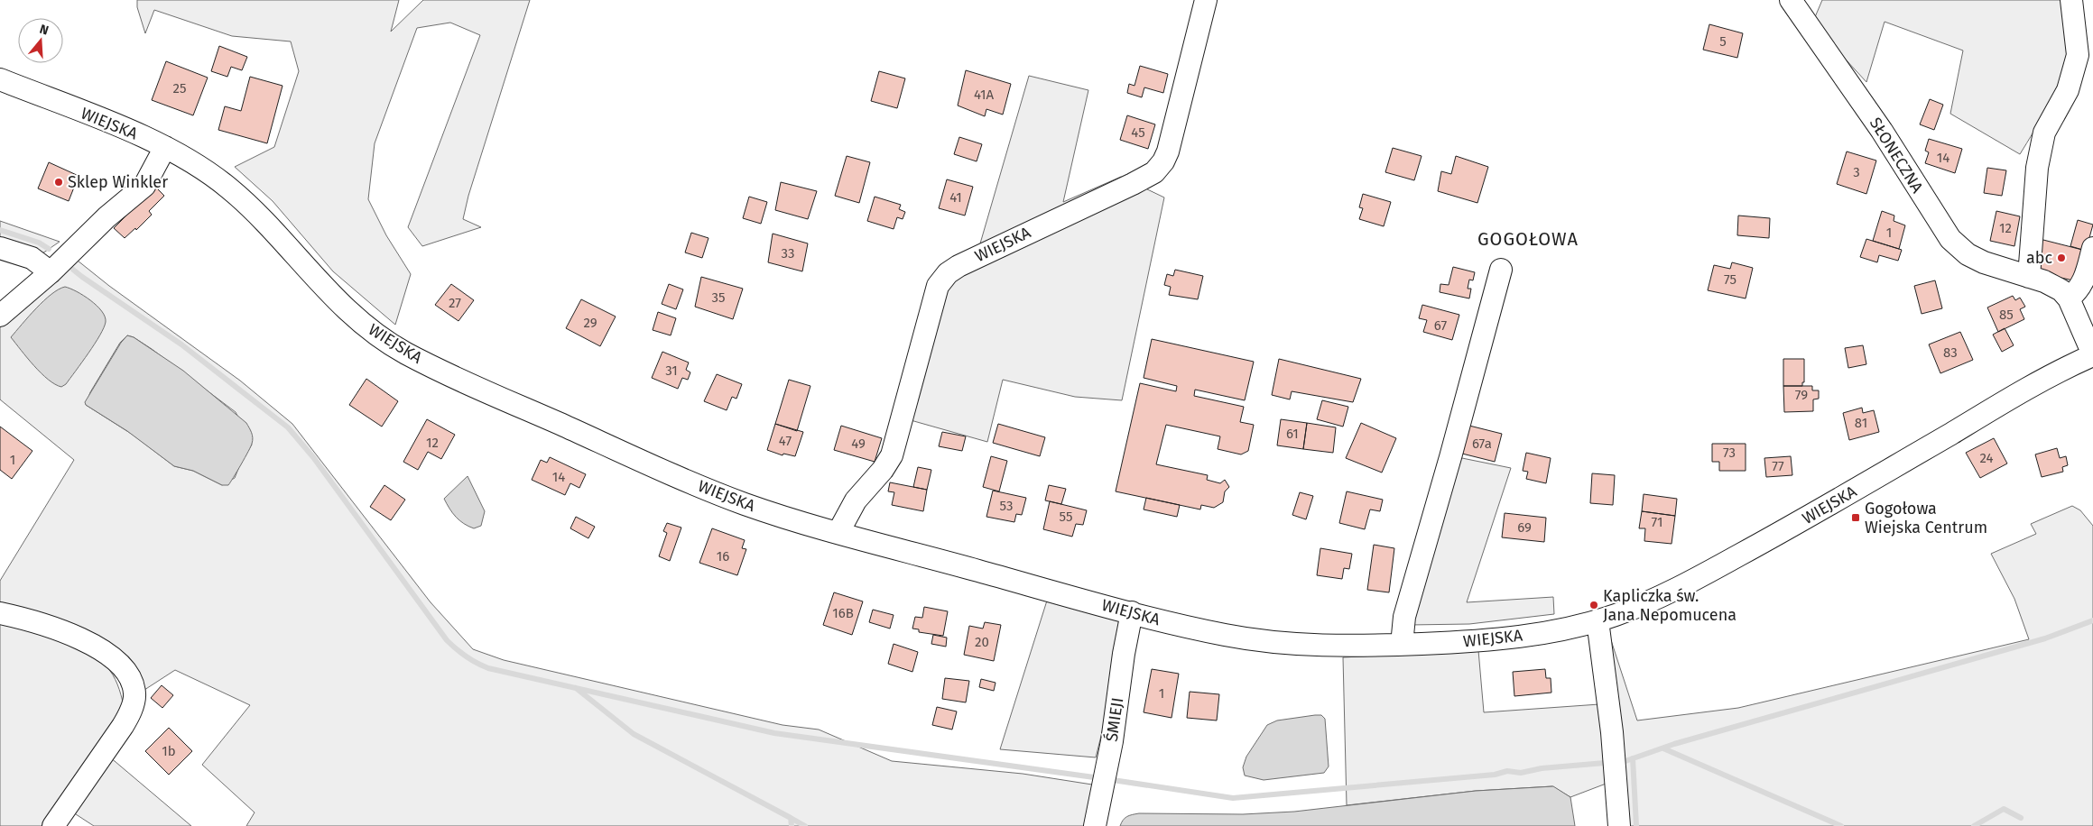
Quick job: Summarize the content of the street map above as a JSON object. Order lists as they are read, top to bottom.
{
  "streets": {
    "street": ["WIEJSKA", "SŁONECZNA", "ŚMIEJI"]
  },
  "crossings": [
    ["WIEJSKA", "ŚMIEJI"]
  ],
  "districts": ["GOGOŁOWA"],
  "places": {
    "other": ["Sklep Winkler", "abc", "Kapliczka św. Jana Nepomucena"],
    "transit": ["Gogołowa Wiejska Centrum"]
  },
  "house_numbers": [
    "5",
    "25",
    "41A",
    "45",
    "14",
    "3",
    "41",
    "12",
    "1",
    "33",
    "75",
    "35",
    "27",
    "85",
    "29",
    "67",
    "83",
    "31",
    "79",
    "81",
    "61",
    "47",
    "12",
    "49",
    "67a",
    "73",
    "24",
    "1",
    "77",
    "14",
    "53",
    "55",
    "71",
    "69",
    "16",
    "16B",
    "20",
    "1",
    "1b"
  ],
  "north": "top"
}
